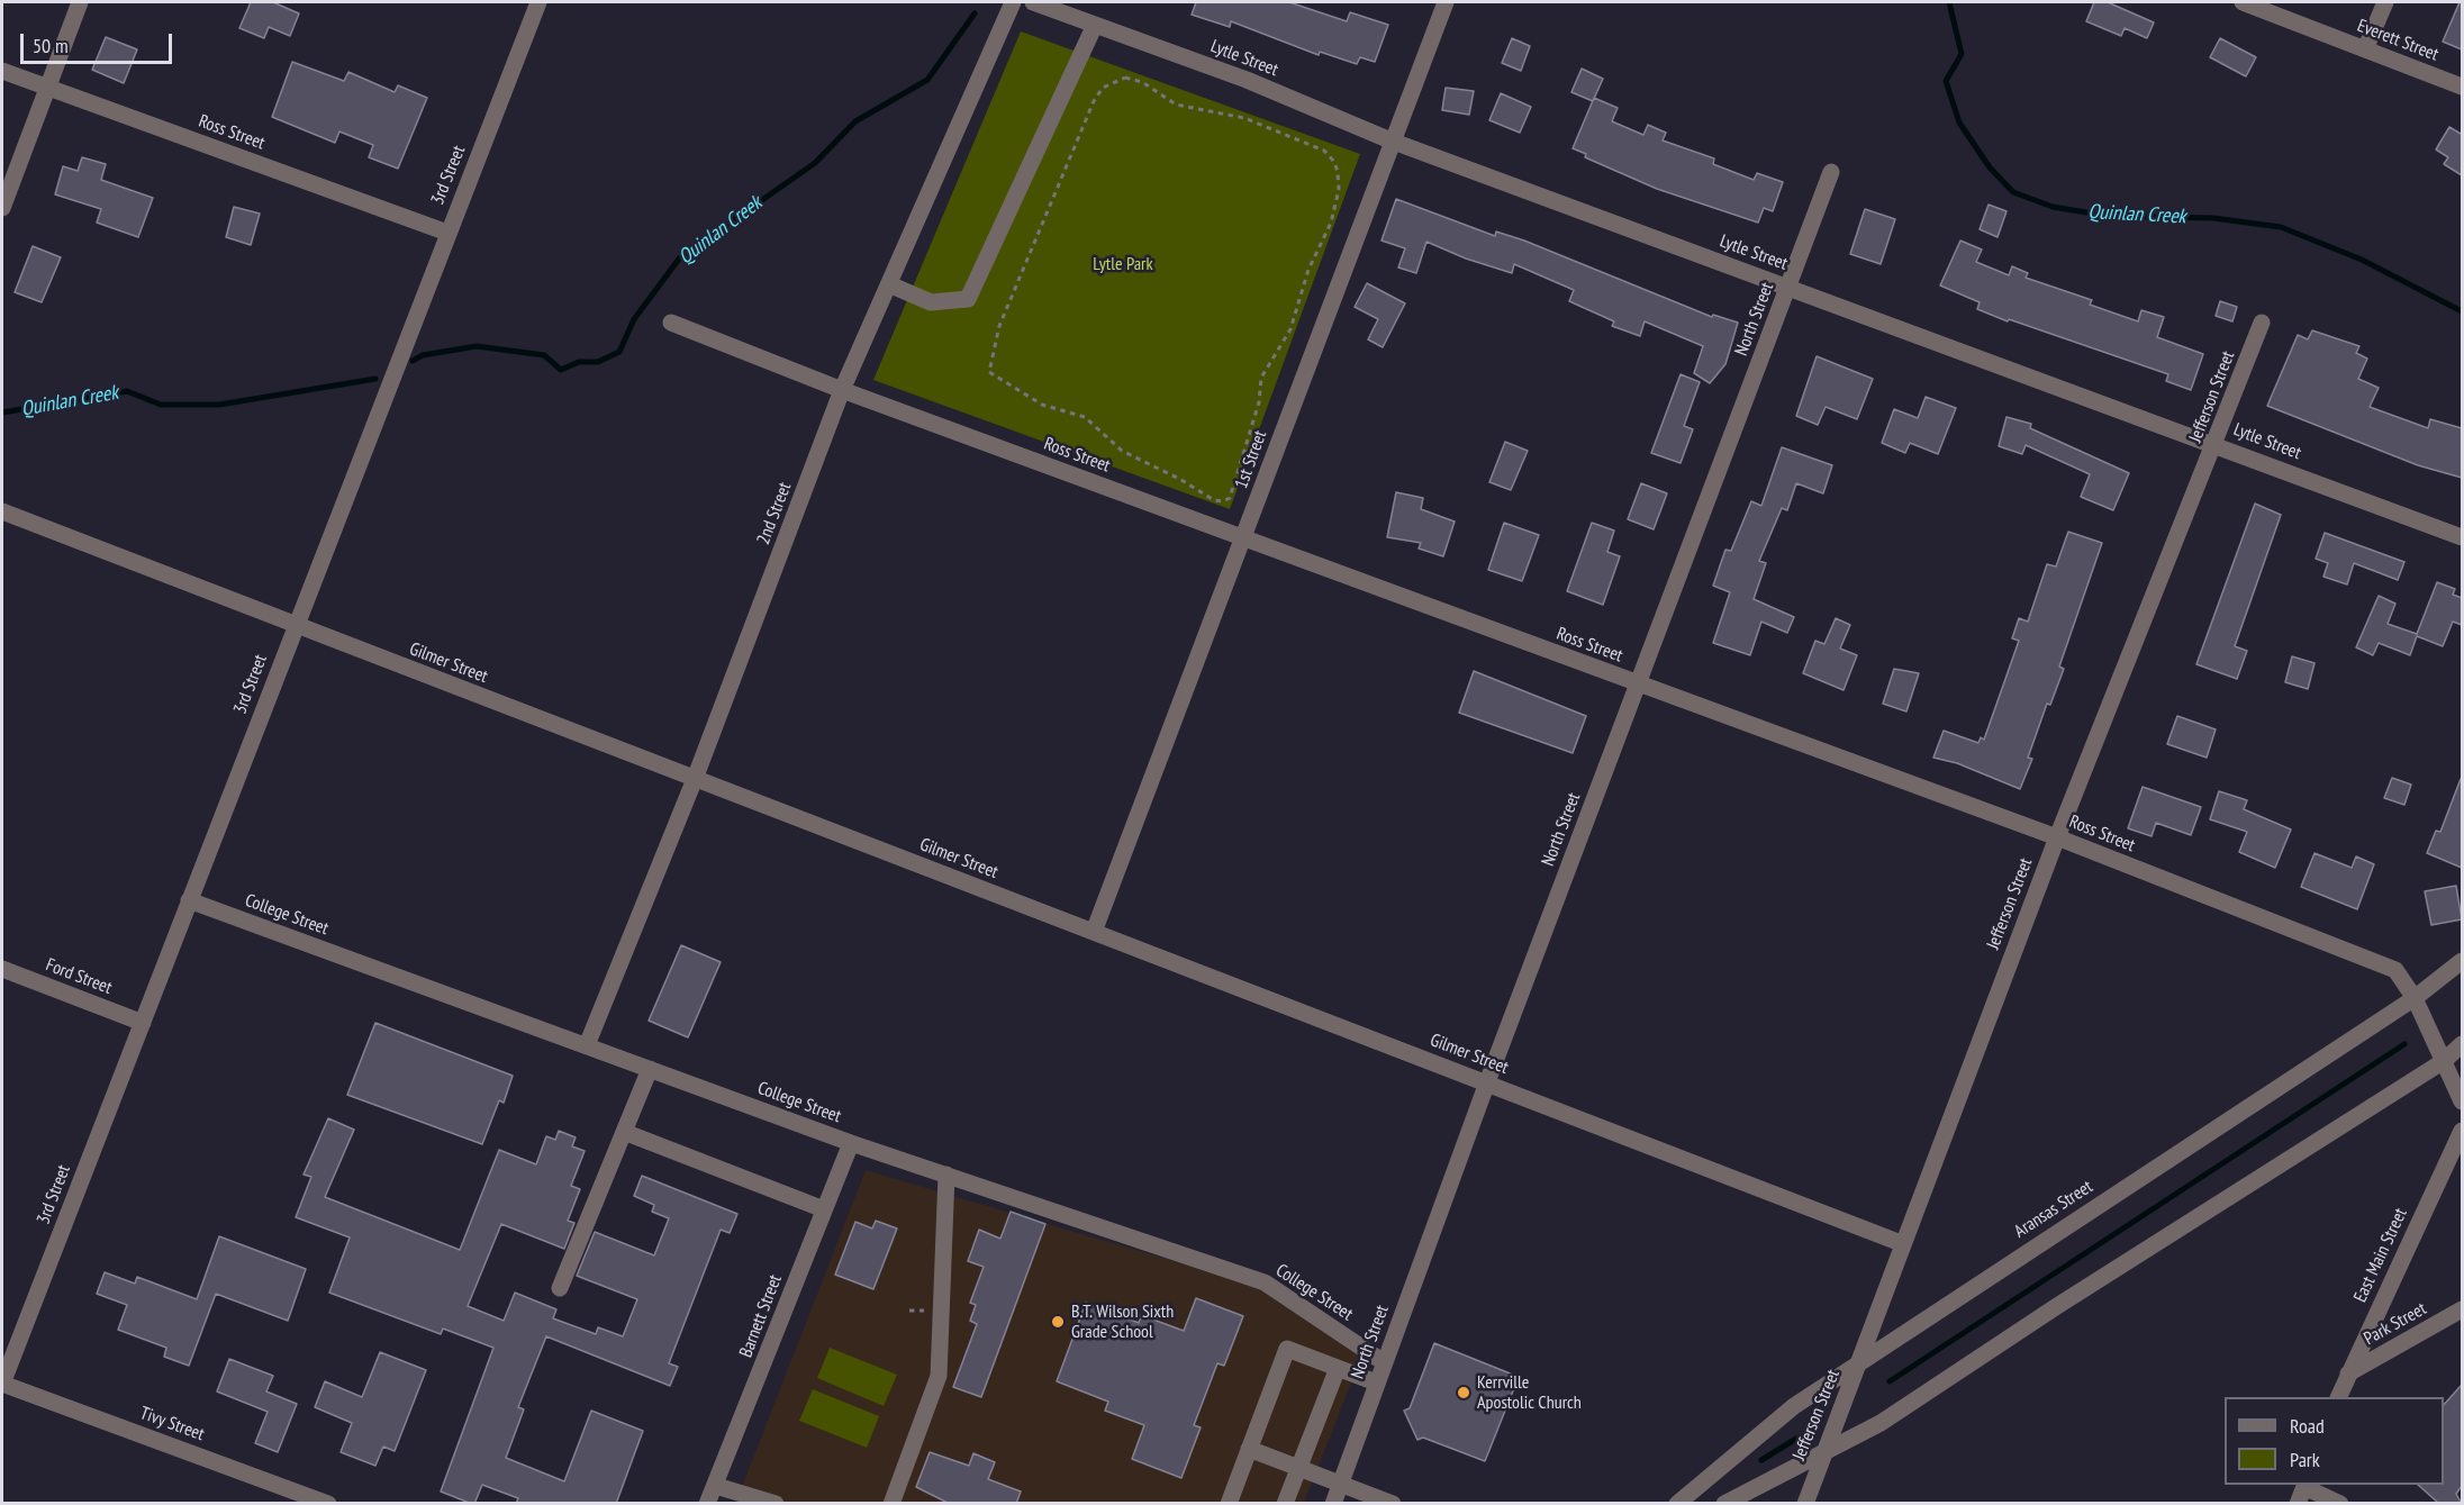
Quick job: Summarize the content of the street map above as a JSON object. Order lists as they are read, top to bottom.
{
  "streets": {
    "street": [
      "Everett Street",
      "Lytle Street",
      "Ross Street",
      "3rd Street",
      "North Street",
      "Jefferson Street",
      "1st Street",
      "2nd Street",
      "Gilmer Street",
      "College Street",
      "Ford Street",
      "Aransas Street",
      "East Main Street",
      "Barnett Street",
      "Park Street",
      "Tivy Street"
    ]
  },
  "crossings": [
    ["Lytle Street", "North Street"],
    ["Lytle Street", "Jefferson Street"],
    ["Lytle Street", "1st Street"],
    ["Ross Street", "3rd Street"],
    ["Ross Street", "North Street"],
    ["Ross Street", "Jefferson Street"],
    ["Ross Street", "1st Street"],
    ["Ross Street", "2nd Street"],
    ["Ross Street", "Aransas Street"],
    ["3rd Street", "Gilmer Street"],
    ["3rd Street", "College Street"],
    ["3rd Street", "Ford Street"],
    ["3rd Street", "Tivy Street"],
    ["North Street", "Gilmer Street"],
    ["North Street", "College Street"],
    ["Jefferson Street", "Gilmer Street"],
    ["Jefferson Street", "Aransas Street"],
    ["1st Street", "Gilmer Street"],
    ["2nd Street", "Gilmer Street"],
    ["2nd Street", "College Street"],
    ["College Street", "Barnett Street"],
    ["East Main Street", "Park Street"]
  ],
  "water": ["Quinlan Creek"],
  "parks": ["Lytle Park"],
  "places": ["B.T. Wilson Sixth Grade School", "Kerrville Apostolic Church"],
  "legend": ["Road", "Park"],
  "scale_bar": "50 m"
}
